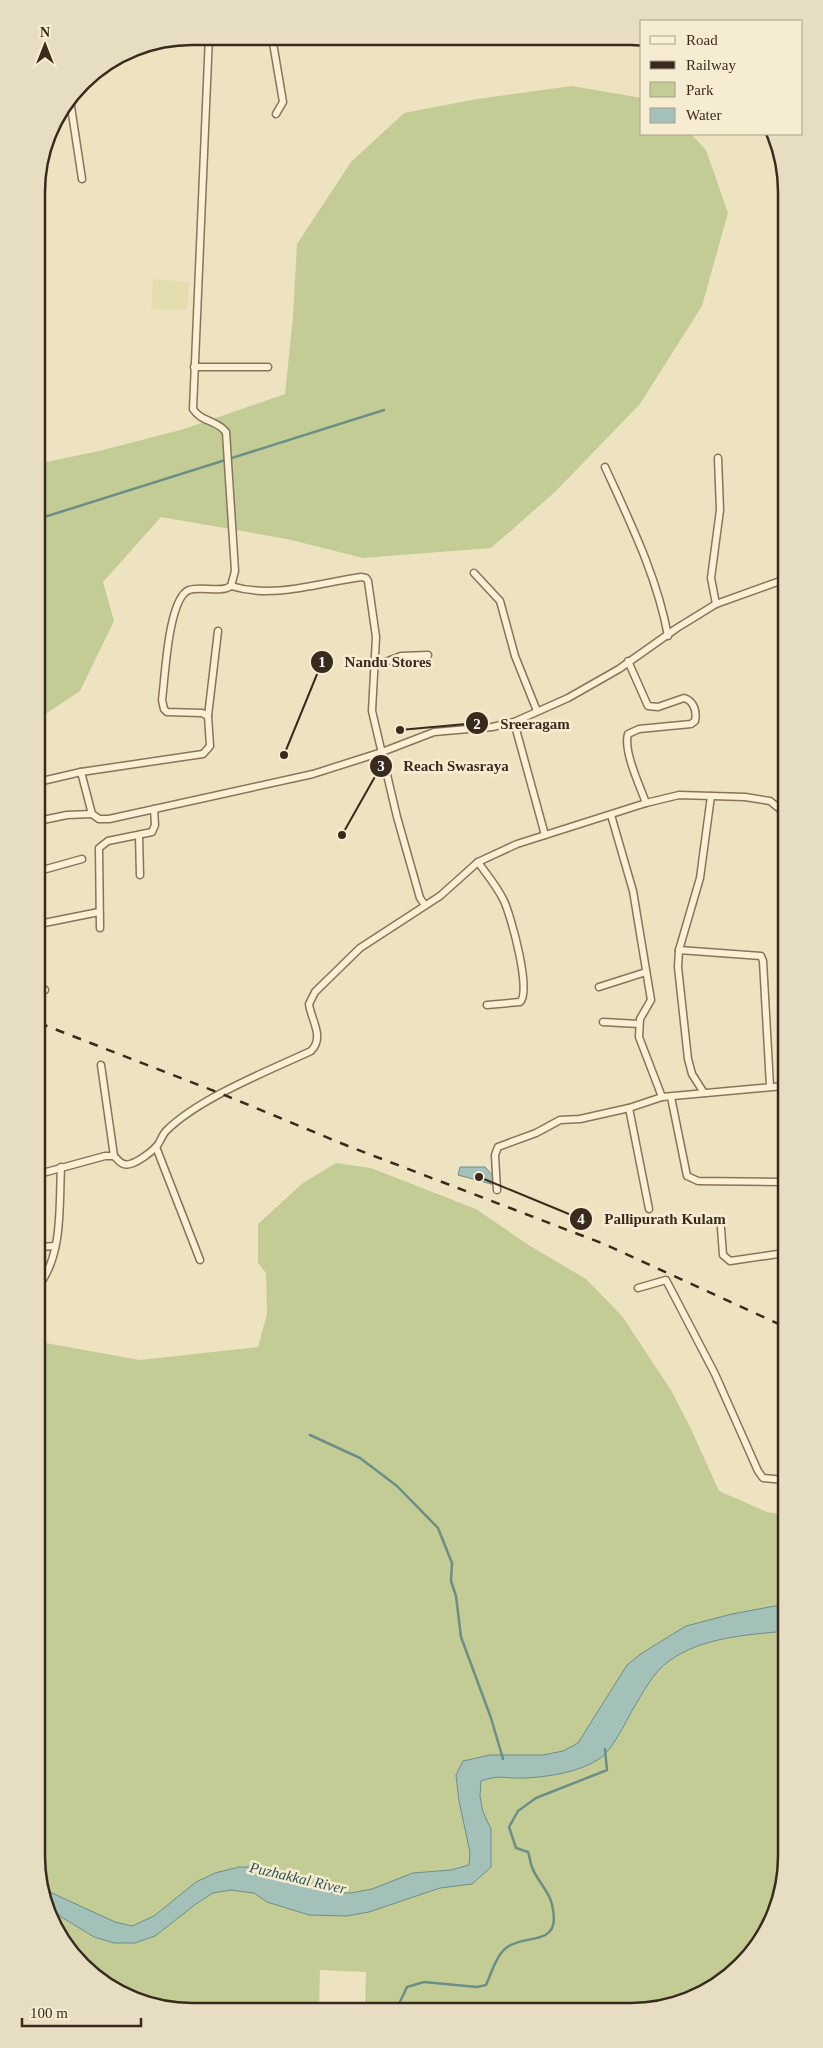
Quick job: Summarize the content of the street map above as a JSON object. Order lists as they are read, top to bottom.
{
  "water": ["Puzhakkal River"],
  "places": [
    "Sreeragam",
    "Nandu Stores",
    "Reach Swasraya",
    "Pallipurath Kulam"
  ],
  "legend": [
    "Road",
    "Railway",
    "Park",
    "Water"
  ],
  "scale_bar": "100 m",
  "north": "top"
}
